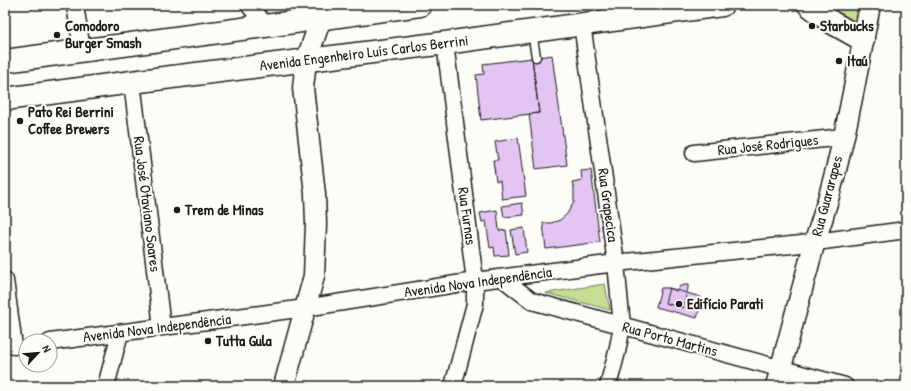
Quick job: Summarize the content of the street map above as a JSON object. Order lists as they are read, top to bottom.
{
  "streets": {
    "main road": ["Avenida Engenheiro Luís Carlos Berrini"],
    "street": [
      "Rua José Rodrigues",
      "Rua Guararapes",
      "Rua José Otaviano Soares",
      "Rua Grapecica",
      "Rua Furnas",
      "Avenida Nova Independência",
      "Rua Porto Martins"
    ]
  },
  "crossings": [
    ["Avenida Engenheiro Luís Carlos Berrini", "Rua José Otaviano Soares"],
    ["Avenida Engenheiro Luís Carlos Berrini", "Rua Grapecica"],
    ["Avenida Engenheiro Luís Carlos Berrini", "Rua Furnas"],
    ["Rua José Rodrigues", "Rua Guararapes"],
    ["Rua Guararapes", "Avenida Nova Independência"],
    ["Rua Guararapes", "Rua Porto Martins"],
    ["Rua José Otaviano Soares", "Avenida Nova Independência"],
    ["Rua Grapecica", "Avenida Nova Independência"],
    ["Rua Grapecica", "Rua Porto Martins"],
    ["Rua Furnas", "Avenida Nova Independência"],
    ["Avenida Nova Independência", "Rua Porto Martins"]
  ],
  "places": [
    "Starbucks",
    "Comodoro Burger Smash",
    "Itaú",
    "Pato Rei Berrini Coffee Brewers",
    "Trem de Minas",
    "Edifício Parati",
    "Tutta Gula"
  ],
  "north": "top right"
}
